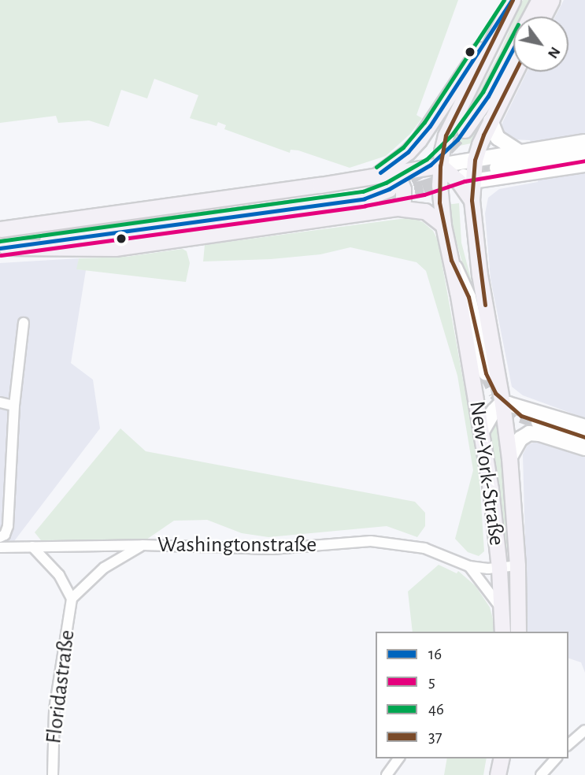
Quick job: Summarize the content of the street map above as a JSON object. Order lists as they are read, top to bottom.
{
  "streets": {
    "main road": ["New-York-Straße"],
    "street": ["Washingtonstraße", "Floridastraße"]
  },
  "crossings": [
    ["New-York-Straße", "Washingtonstraße"],
    ["Washingtonstraße", "Floridastraße"]
  ],
  "lines": [
    "transit line 16",
    "transit line 46",
    "transit line 37",
    "transit line 5"
  ],
  "legend": [
    "16",
    "5",
    "46",
    "37"
  ],
  "north": "bottom right"
}
